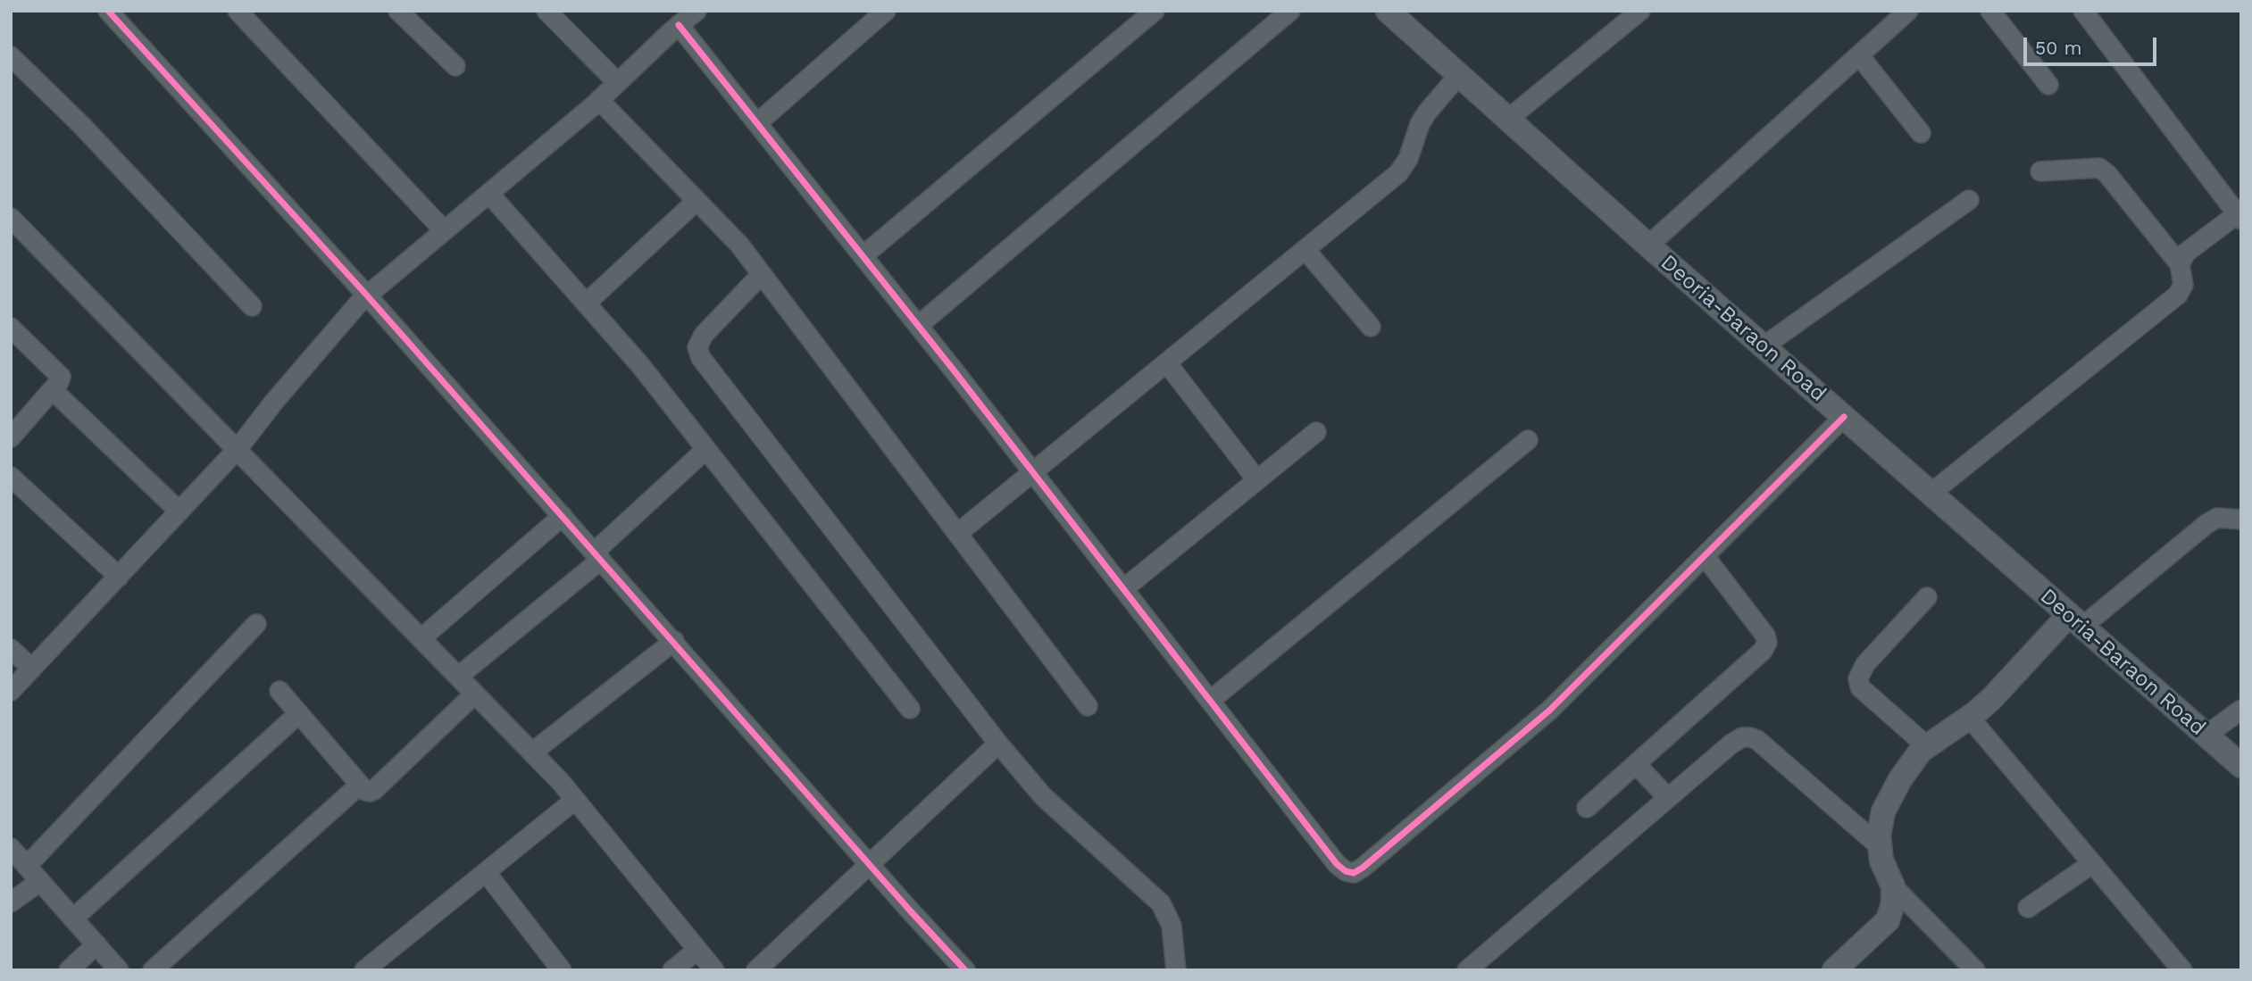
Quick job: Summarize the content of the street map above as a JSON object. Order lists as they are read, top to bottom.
{
  "streets": {
    "street": ["Deoria-Baraon Road"]
  },
  "scale_bar": "50 m"
}
